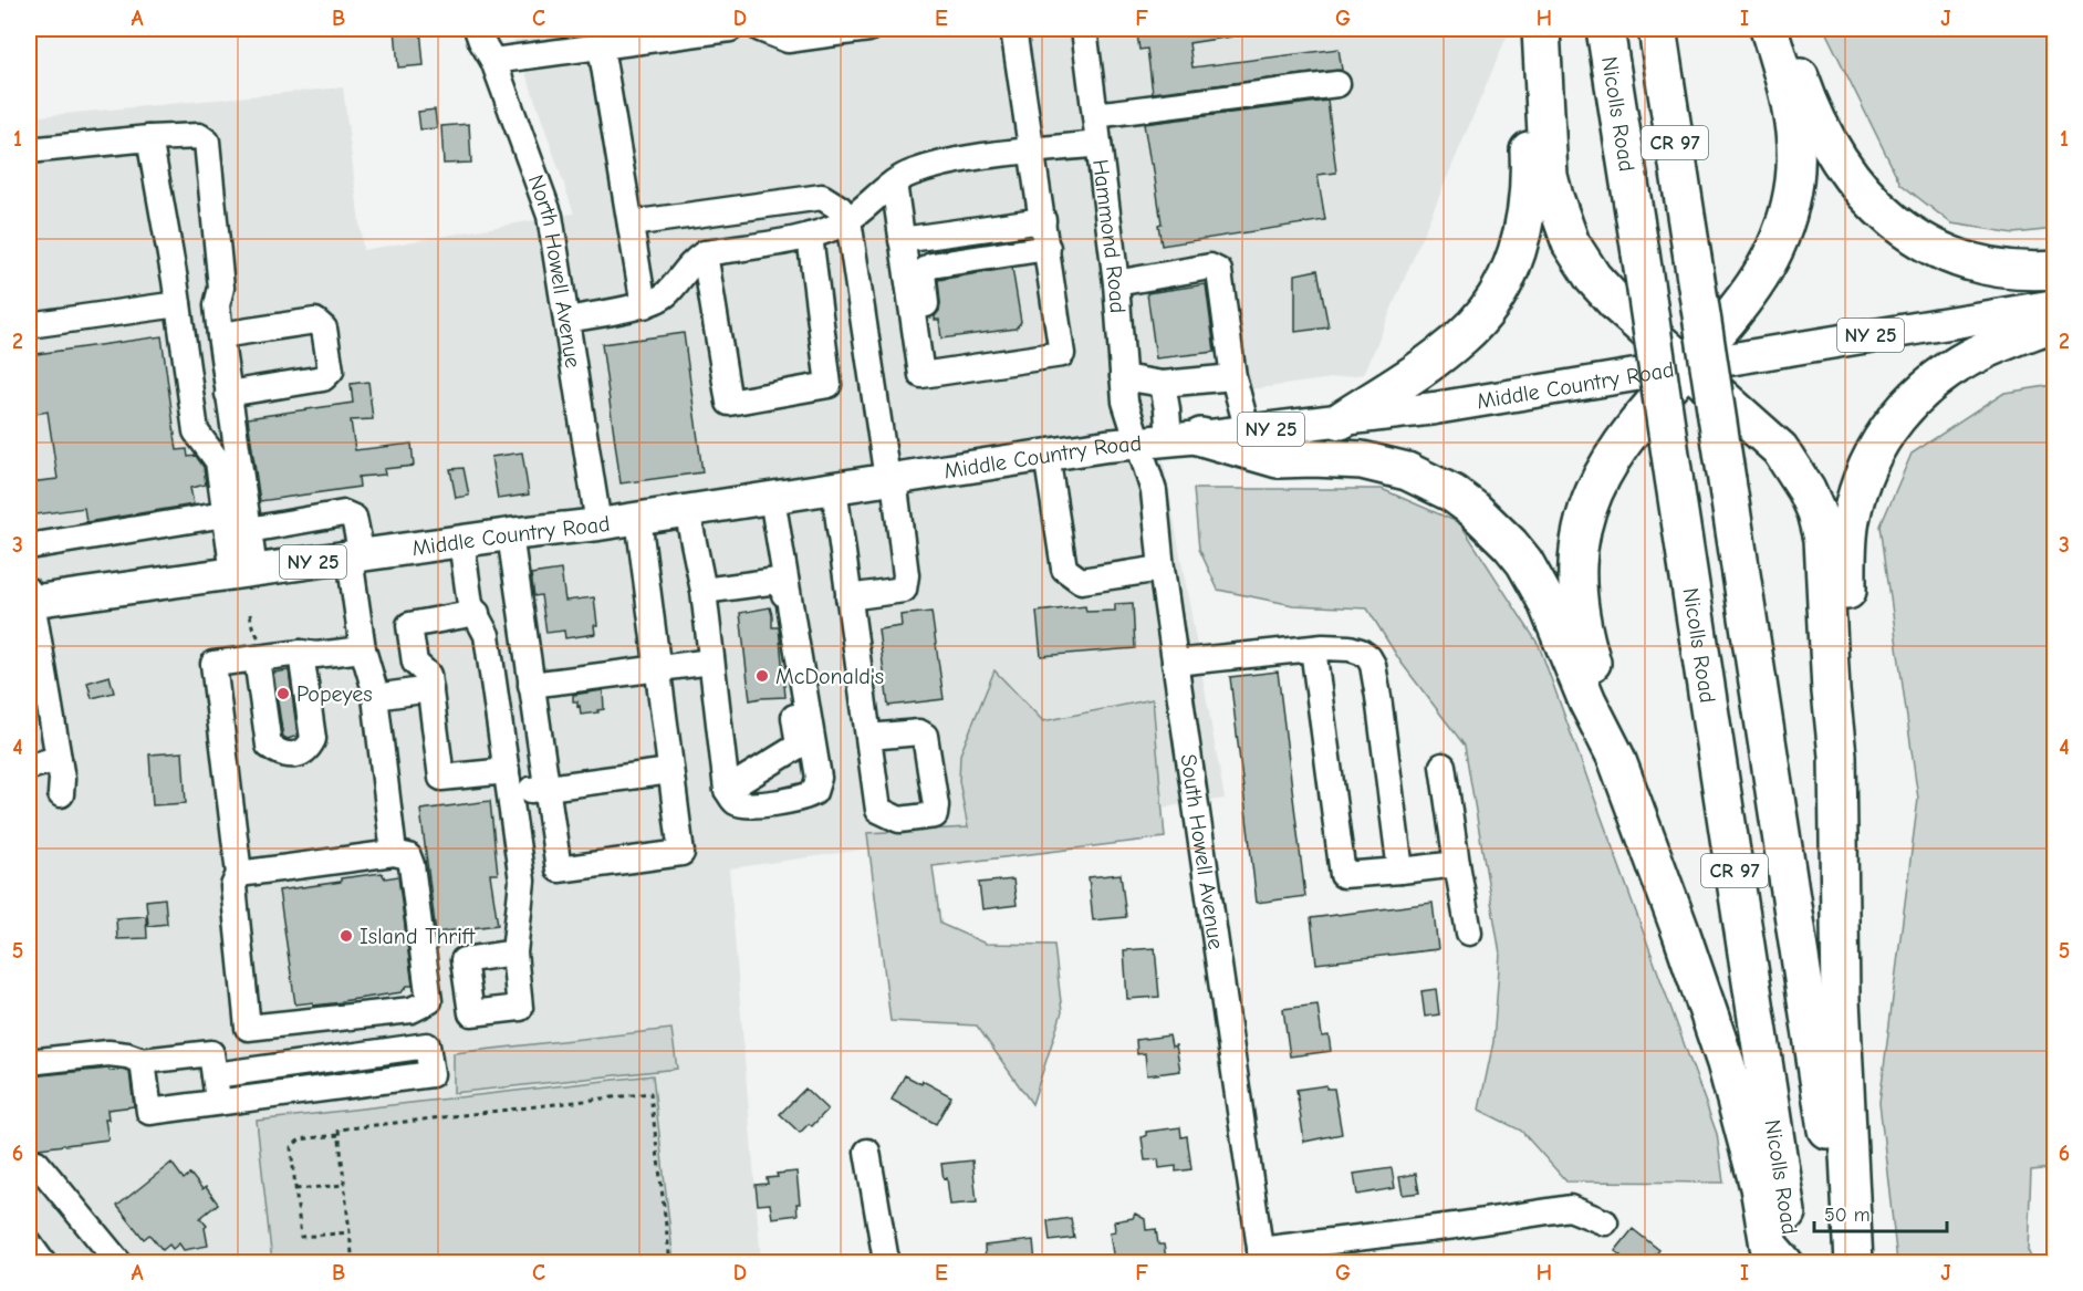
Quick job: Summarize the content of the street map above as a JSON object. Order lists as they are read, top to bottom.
{
  "streets": {
    "highway": ["Nicolls Road", "CR 97"],
    "main road": ["NY 25", "Middle Country Road"],
    "street": ["Hammond Road", "North Howell Avenue", "South Howell Avenue"]
  },
  "crossings": [
    ["Hammond Road", "Middle Country Road"],
    ["Hammond Road", "South Howell Avenue"],
    ["North Howell Avenue", "Middle Country Road"],
    ["Middle Country Road", "South Howell Avenue"]
  ],
  "places": ["McDonald's", "Popeyes", "Island Thrift"],
  "scale_bar": "50 m",
  "grid": {
    "columns": [
      "A",
      "B",
      "C",
      "D",
      "E",
      "F",
      "G",
      "H",
      "I",
      "J"
    ],
    "rows": [
      "1",
      "2",
      "3",
      "4",
      "5",
      "6"
    ]
  }
}
